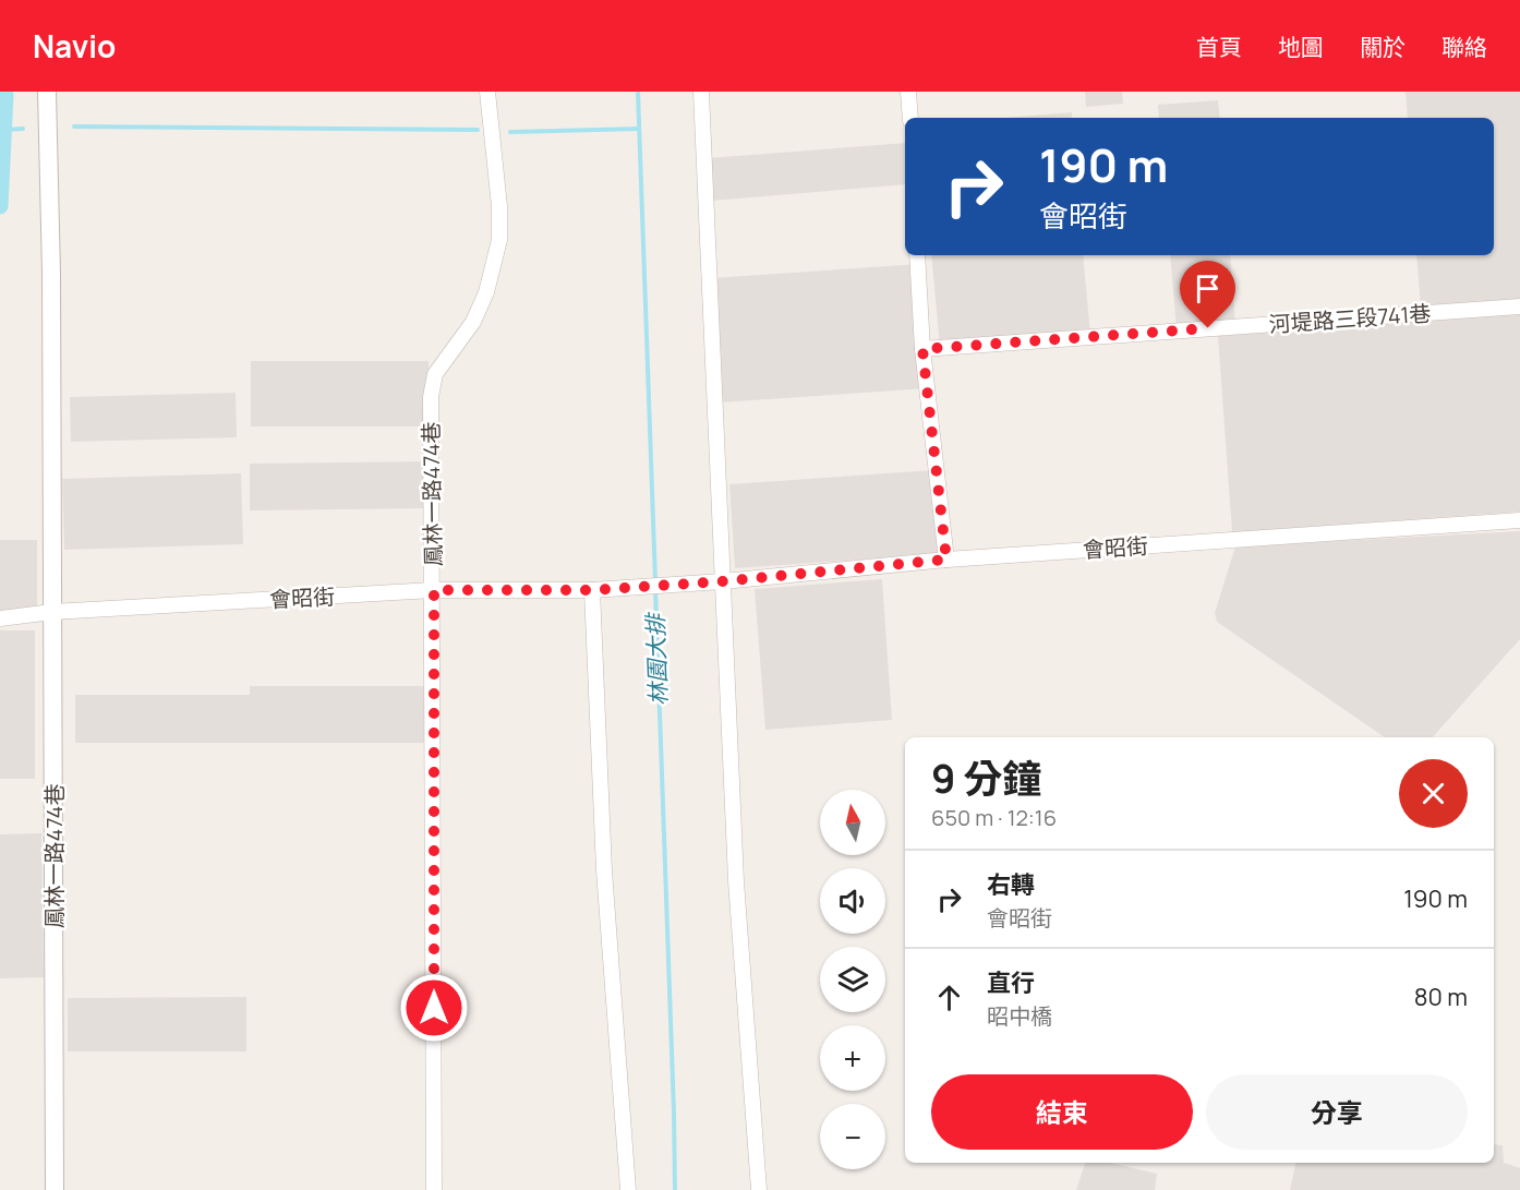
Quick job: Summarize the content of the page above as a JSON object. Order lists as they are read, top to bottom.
{
  "streets": {
    "street": ["河堤路三段741巷", "鳳林一路474巷", "會昭街"]
  },
  "crossings": [
    ["鳳林一路474巷", "會昭街"]
  ],
  "water": ["林園大排"],
  "north": "top",
  "page": {
    "header": "Navio",
    "nav": [
      "首頁",
      "地圖",
      "關於",
      "聯絡"
    ],
    "turn": ["190 m", "會昭街"],
    "heading": ["9 分鐘", "650 m · 12:16"],
    "map_buttons": ["+", "−"],
    "list": [
      {
        "name": "右轉",
        "note": "會昭街",
        "value": "190 m"
      },
      {
        "name": "直行",
        "note": "昭中橋",
        "value": "80 m"
      }
    ],
    "buttons": ["結束", "分享"]
  }
}
